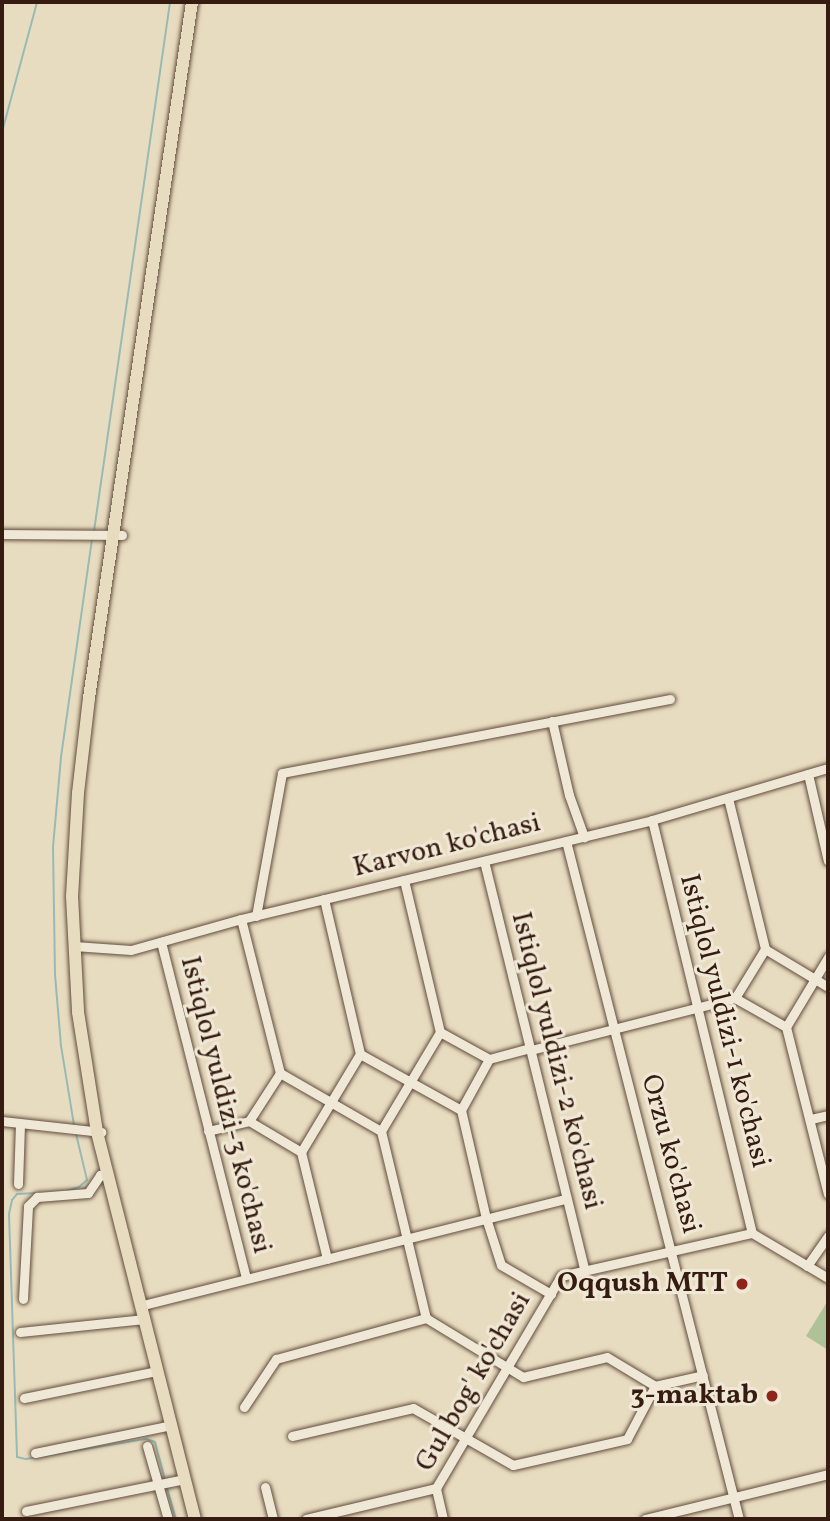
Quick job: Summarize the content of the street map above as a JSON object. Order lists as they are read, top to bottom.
{
  "streets": {
    "street": [
      "Karvon ko'chasi",
      "Istiqlol yuldizi-1 ko'chasi",
      "Istiqlol yuldizi-2 ko'chasi",
      "Istiqlol yuldizi-3 ko'chasi",
      "Orzu ko'chasi",
      "Gul bog' ko'chasi"
    ]
  },
  "crossings": [
    ["Karvon ko'chasi", "Istiqlol yuldizi-1 ko'chasi"],
    ["Karvon ko'chasi", "Istiqlol yuldizi-2 ko'chasi"],
    ["Karvon ko'chasi", "Istiqlol yuldizi-3 ko'chasi"],
    ["Karvon ko'chasi", "Orzu ko'chasi"],
    ["Istiqlol yuldizi-1 ko'chasi", "Gul bog' ko'chasi"],
    ["Istiqlol yuldizi-2 ko'chasi", "Gul bog' ko'chasi"],
    ["Orzu ko'chasi", "Gul bog' ko'chasi"]
  ],
  "places": ["Oqqush MTT", "3-maktab"]
}
